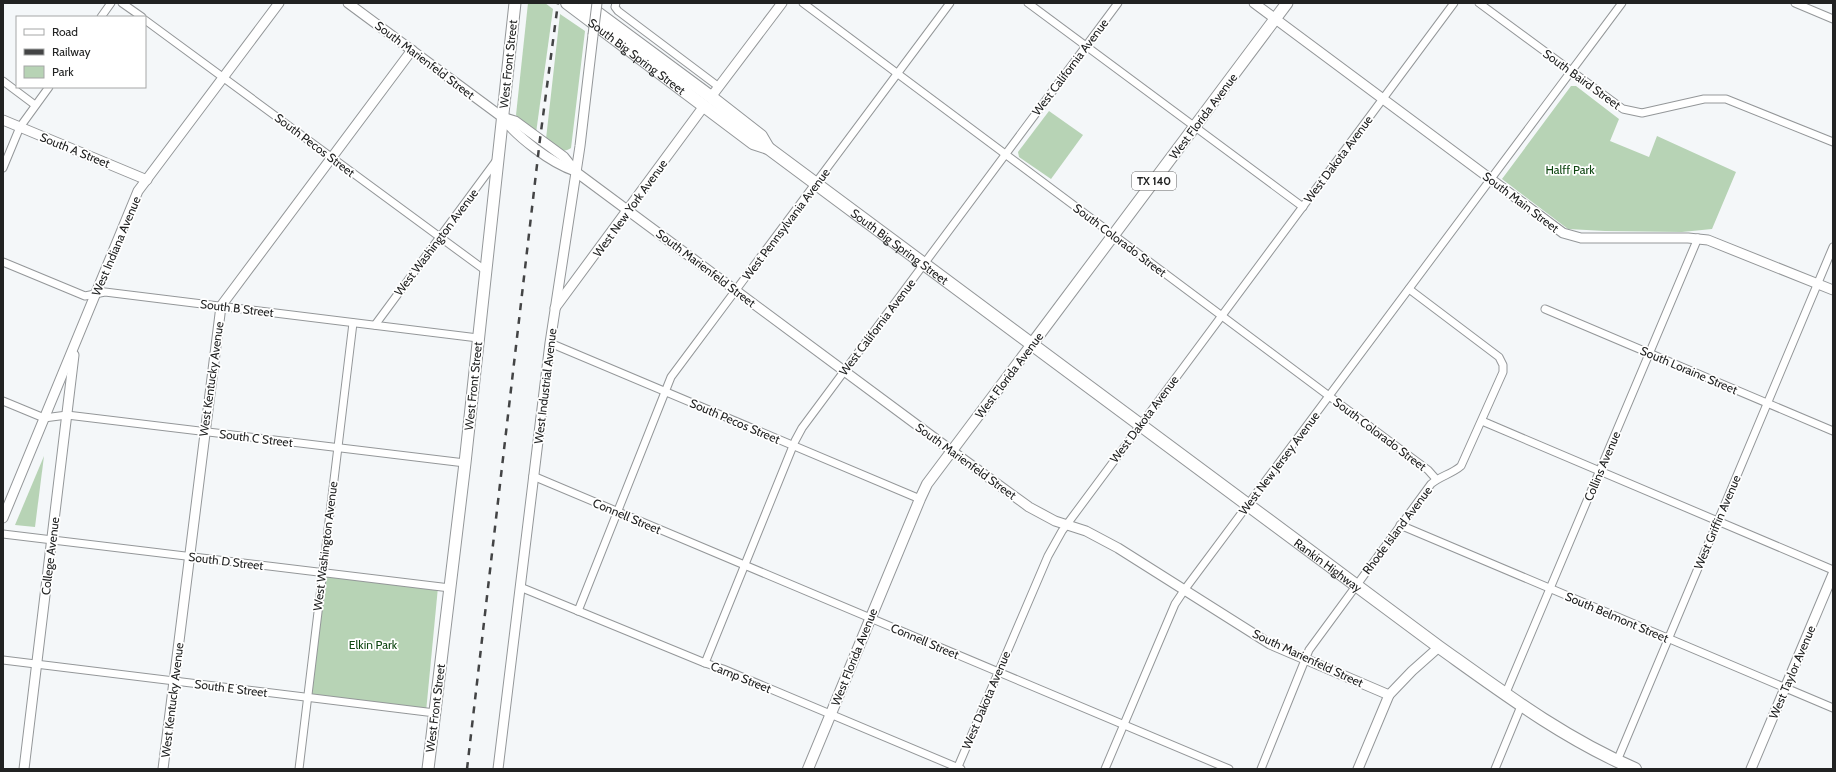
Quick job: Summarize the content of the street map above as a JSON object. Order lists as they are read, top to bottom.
{
  "streets": {
    "highway": ["South Big Spring Street", "Rankin Highway"],
    "main road": ["West Front Street", "West Florida Avenue", "TX 140"],
    "street": [
      "South Marienfeld Street",
      "West California Avenue",
      "South Baird Street",
      "South Pecos Street",
      "South A Street",
      "West Dakota Avenue",
      "South Main Street",
      "West New York Avenue",
      "West Pennsylvania Avenue",
      "South Colorado Street",
      "West Washington Avenue",
      "West Indiana Avenue",
      "South B Street",
      "South Loraine Street",
      "West Kentucky Avenue",
      "West Industrial Avenue",
      "South C Street",
      "West New Jersey Avenue",
      "Collins Avenue",
      "Connell Street",
      "West Griffin Avenue",
      "Rhode Island Avenue",
      "College Avenue",
      "South D Street",
      "South Belmont Street",
      "West Taylor Avenue",
      "Camp Street",
      "South E Street"
    ]
  },
  "crossings": [
    ["South Big Spring Street", "West California Avenue"],
    ["South Big Spring Street", "West Florida Avenue"],
    ["South Big Spring Street", "West New York Avenue"],
    ["South Big Spring Street", "West Pennsylvania Avenue"],
    ["South Big Spring Street", "Rankin Highway"],
    ["South Marienfeld Street", "West Front Street"],
    ["South Marienfeld Street", "West California Avenue"],
    ["South Marienfeld Street", "West Florida Avenue"],
    ["South Marienfeld Street", "West Dakota Avenue"],
    ["South Marienfeld Street", "West New York Avenue"],
    ["South Marienfeld Street", "West Pennsylvania Avenue"],
    ["South Marienfeld Street", "West Kentucky Avenue"],
    ["South Marienfeld Street", "West Industrial Avenue"],
    ["South Marienfeld Street", "West New Jersey Avenue"],
    ["South Marienfeld Street", "Rhode Island Avenue"],
    ["West Front Street", "South Pecos Street"],
    ["West Front Street", "West Washington Avenue"],
    ["West Front Street", "South B Street"],
    ["West Front Street", "South C Street"],
    ["West Front Street", "South D Street"],
    ["West Front Street", "South E Street"],
    ["West California Avenue", "South Pecos Street"],
    ["West California Avenue", "South Colorado Street"],
    ["West California Avenue", "Connell Street"],
    ["West California Avenue", "Camp Street"],
    ["South Baird Street", "West New Jersey Avenue"],
    ["West Florida Avenue", "South Pecos Street"],
    ["West Florida Avenue", "TX 140"],
    ["West Florida Avenue", "South Main Street"],
    ["West Florida Avenue", "South Colorado Street"],
    ["West Florida Avenue", "Connell Street"],
    ["West Florida Avenue", "Rankin Highway"],
    ["West Florida Avenue", "Camp Street"],
    ["South Pecos Street", "West Pennsylvania Avenue"],
    ["South Pecos Street", "West Washington Avenue"],
    ["South Pecos Street", "West Indiana Avenue"],
    ["South Pecos Street", "West Kentucky Avenue"],
    ["South Pecos Street", "West Industrial Avenue"],
    ["South A Street", "West Indiana Avenue"],
    ["West Dakota Avenue", "South Main Street"],
    ["West Dakota Avenue", "South Colorado Street"],
    ["West Dakota Avenue", "Connell Street"],
    ["West Dakota Avenue", "Rankin Highway"],
    ["West Dakota Avenue", "Camp Street"],
    ["TX 140", "South Main Street"],
    ["South Main Street", "West New Jersey Avenue"],
    ["South Main Street", "Collins Avenue"],
    ["South Main Street", "West Griffin Avenue"],
    ["West New York Avenue", "West Industrial Avenue"],
    ["West Pennsylvania Avenue", "South Colorado Street"],
    ["West Pennsylvania Avenue", "Connell Street"],
    ["West Pennsylvania Avenue", "Camp Street"],
    ["South Colorado Street", "West New Jersey Avenue"],
    ["South Colorado Street", "Rhode Island Avenue"],
    ["West Washington Avenue", "South B Street"],
    ["West Washington Avenue", "South C Street"],
    ["West Washington Avenue", "South D Street"],
    ["West Washington Avenue", "South E Street"],
    ["West Indiana Avenue", "South B Street"],
    ["West Indiana Avenue", "South C Street"],
    ["West Indiana Avenue", "College Avenue"],
    ["South B Street", "West Kentucky Avenue"],
    ["South Loraine Street", "Collins Avenue"],
    ["South Loraine Street", "West Griffin Avenue"],
    ["West Kentucky Avenue", "South C Street"],
    ["West Kentucky Avenue", "South D Street"],
    ["West Kentucky Avenue", "South E Street"],
    ["West Industrial Avenue", "Connell Street"],
    ["West Industrial Avenue", "Camp Street"],
    ["South C Street", "College Avenue"],
    ["West New Jersey Avenue", "Connell Street"],
    ["West New Jersey Avenue", "Rhode Island Avenue"],
    ["West New Jersey Avenue", "Rankin Highway"],
    ["Collins Avenue", "Rankin Highway"],
    ["Collins Avenue", "South Belmont Street"],
    ["West Griffin Avenue", "Rankin Highway"],
    ["West Griffin Avenue", "South Belmont Street"],
    ["Rhode Island Avenue", "Rankin Highway"],
    ["Rhode Island Avenue", "South Belmont Street"],
    ["College Avenue", "South D Street"],
    ["College Avenue", "South E Street"],
    ["South Belmont Street", "West Taylor Avenue"]
  ],
  "parks": ["Halff Park", "Elkin Park"],
  "legend": ["Road", "Railway", "Park"]
}
